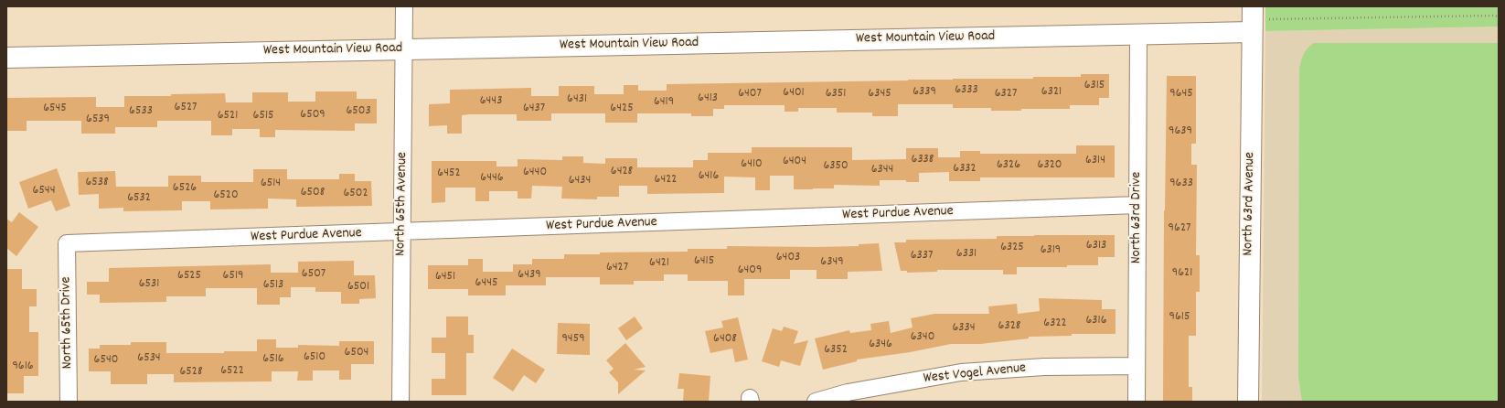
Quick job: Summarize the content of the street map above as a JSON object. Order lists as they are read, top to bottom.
{
  "streets": {
    "street": [
      "West Mountain View Road",
      "North 65th Avenue",
      "North 63rd Avenue",
      "West Purdue Avenue",
      "North 63rd Drive",
      "North 65th Drive",
      "West Vogel Avenue"
    ]
  },
  "crossings": [
    ["West Mountain View Road", "North 65th Avenue"],
    ["West Mountain View Road", "North 63rd Avenue"],
    ["West Mountain View Road", "North 63rd Drive"],
    ["North 65th Avenue", "West Purdue Avenue"],
    ["West Purdue Avenue", "North 63rd Drive"],
    ["West Purdue Avenue", "North 65th Drive"],
    ["North 63rd Drive", "West Vogel Avenue"]
  ],
  "house_numbers": [
    "6315",
    "6333",
    "6339",
    "6321",
    "6401",
    "6407",
    "6351",
    "6345",
    "6327",
    "9645",
    "6413",
    "6431",
    "6443",
    "6419",
    "6527",
    "6545",
    "6437",
    "6425",
    "6533",
    "6503",
    "6509",
    "6521",
    "6515",
    "6539",
    "9639",
    "6338",
    "6314",
    "6404",
    "6410",
    "6326",
    "6320",
    "6350",
    "6332",
    "6344",
    "6428",
    "6440",
    "6452",
    "6416",
    "6446",
    "6422",
    "6434",
    "6538",
    "6514",
    "9633",
    "6526",
    "6544",
    "6508",
    "6502",
    "6520",
    "6532",
    "9627",
    "6313",
    "6325",
    "6319",
    "6331",
    "6337",
    "6403",
    "6415",
    "6349",
    "6421",
    "6427",
    "6409",
    "9621",
    "6507",
    "6439",
    "6525",
    "6519",
    "6451",
    "6445",
    "6531",
    "6513",
    "6501",
    "9615",
    "6316",
    "6322",
    "6328",
    "6334",
    "6340",
    "9459",
    "6408",
    "6346",
    "6352",
    "6504",
    "6510",
    "6534",
    "6516",
    "6540",
    "9616",
    "6522",
    "6528"
  ]
}
